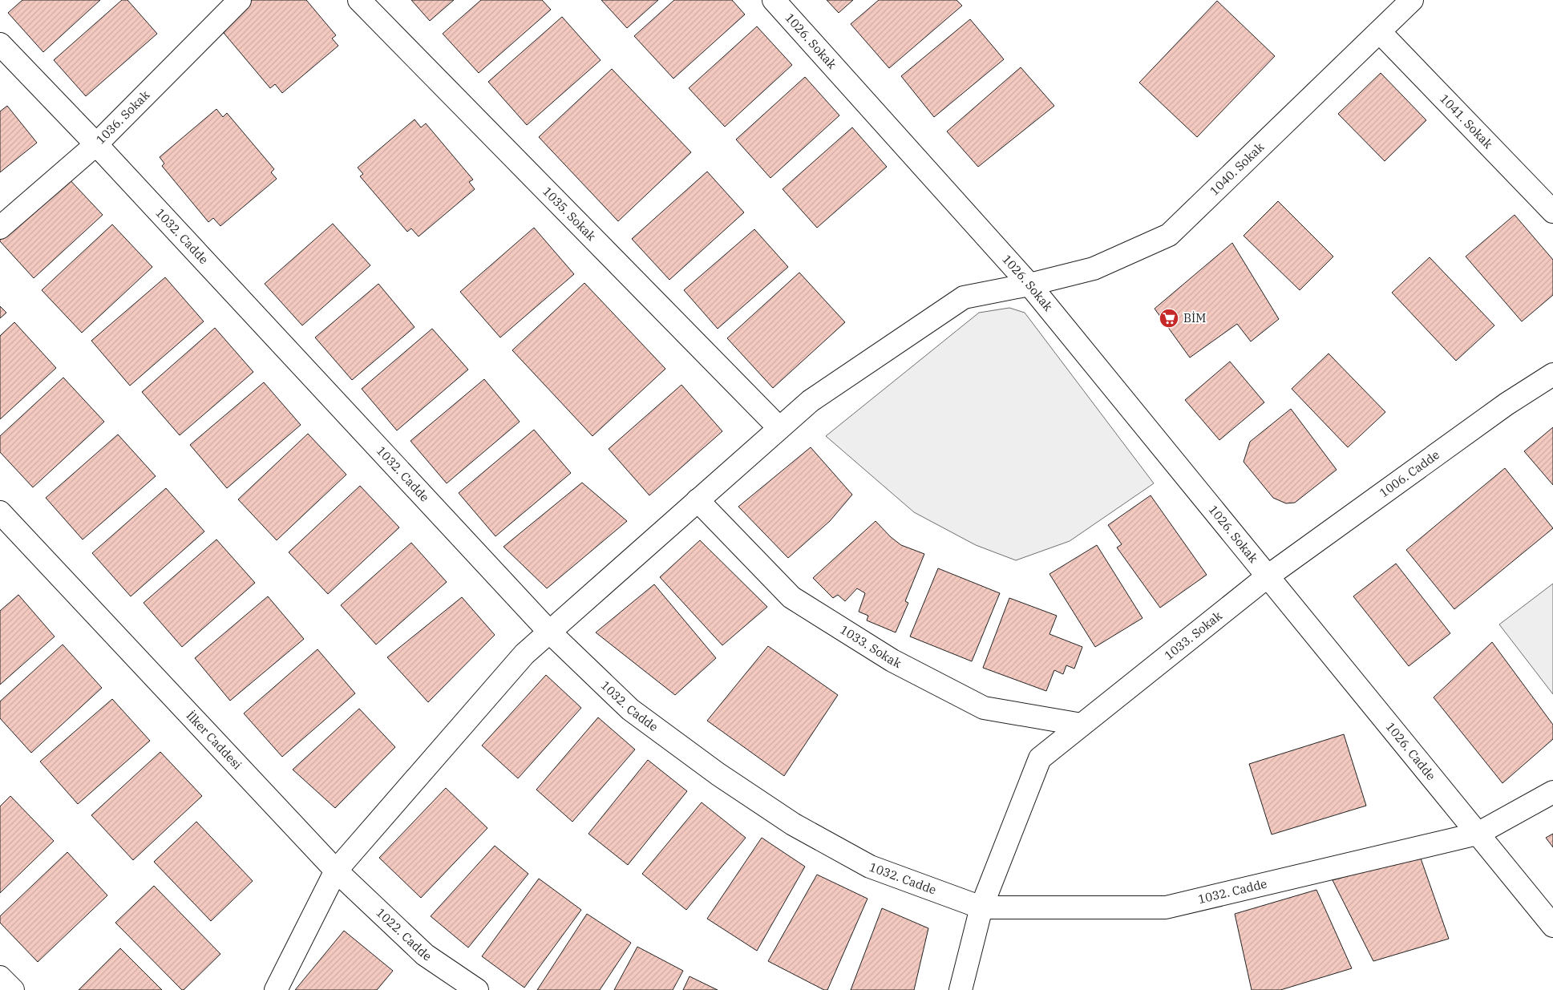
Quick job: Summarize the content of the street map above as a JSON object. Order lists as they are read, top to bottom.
{
  "streets": {
    "street": [
      "1026. Sokak",
      "1036. Sokak",
      "1041. Sokak",
      "1040. Sokak",
      "1035. Sokak",
      "1032. Cadde",
      "1006. Cadde",
      "1033. Sokak",
      "İlker Caddesi",
      "1026. Cadde",
      "1022. Cadde"
    ]
  },
  "crossings": [
    ["1026. Sokak", "1040. Sokak"],
    ["1026. Sokak", "1006. Cadde"],
    ["1026. Sokak", "1033. Sokak"],
    ["1026. Sokak", "1026. Cadde"],
    ["1036. Sokak", "1032. Cadde"],
    ["1041. Sokak", "1040. Sokak"],
    ["1040. Sokak", "1035. Sokak"],
    ["1040. Sokak", "1032. Cadde"],
    ["1040. Sokak", "1033. Sokak"],
    ["1040. Sokak", "İlker Caddesi"],
    ["1040. Sokak", "1022. Cadde"],
    ["1032. Cadde", "1033. Sokak"],
    ["1032. Cadde", "1026. Cadde"],
    ["1006. Cadde", "1033. Sokak"],
    ["1006. Cadde", "1026. Cadde"],
    ["1033. Sokak", "1026. Cadde"],
    ["İlker Caddesi", "1022. Cadde"]
  ],
  "places": {
    "supermarket": ["BİM"]
  }
}
